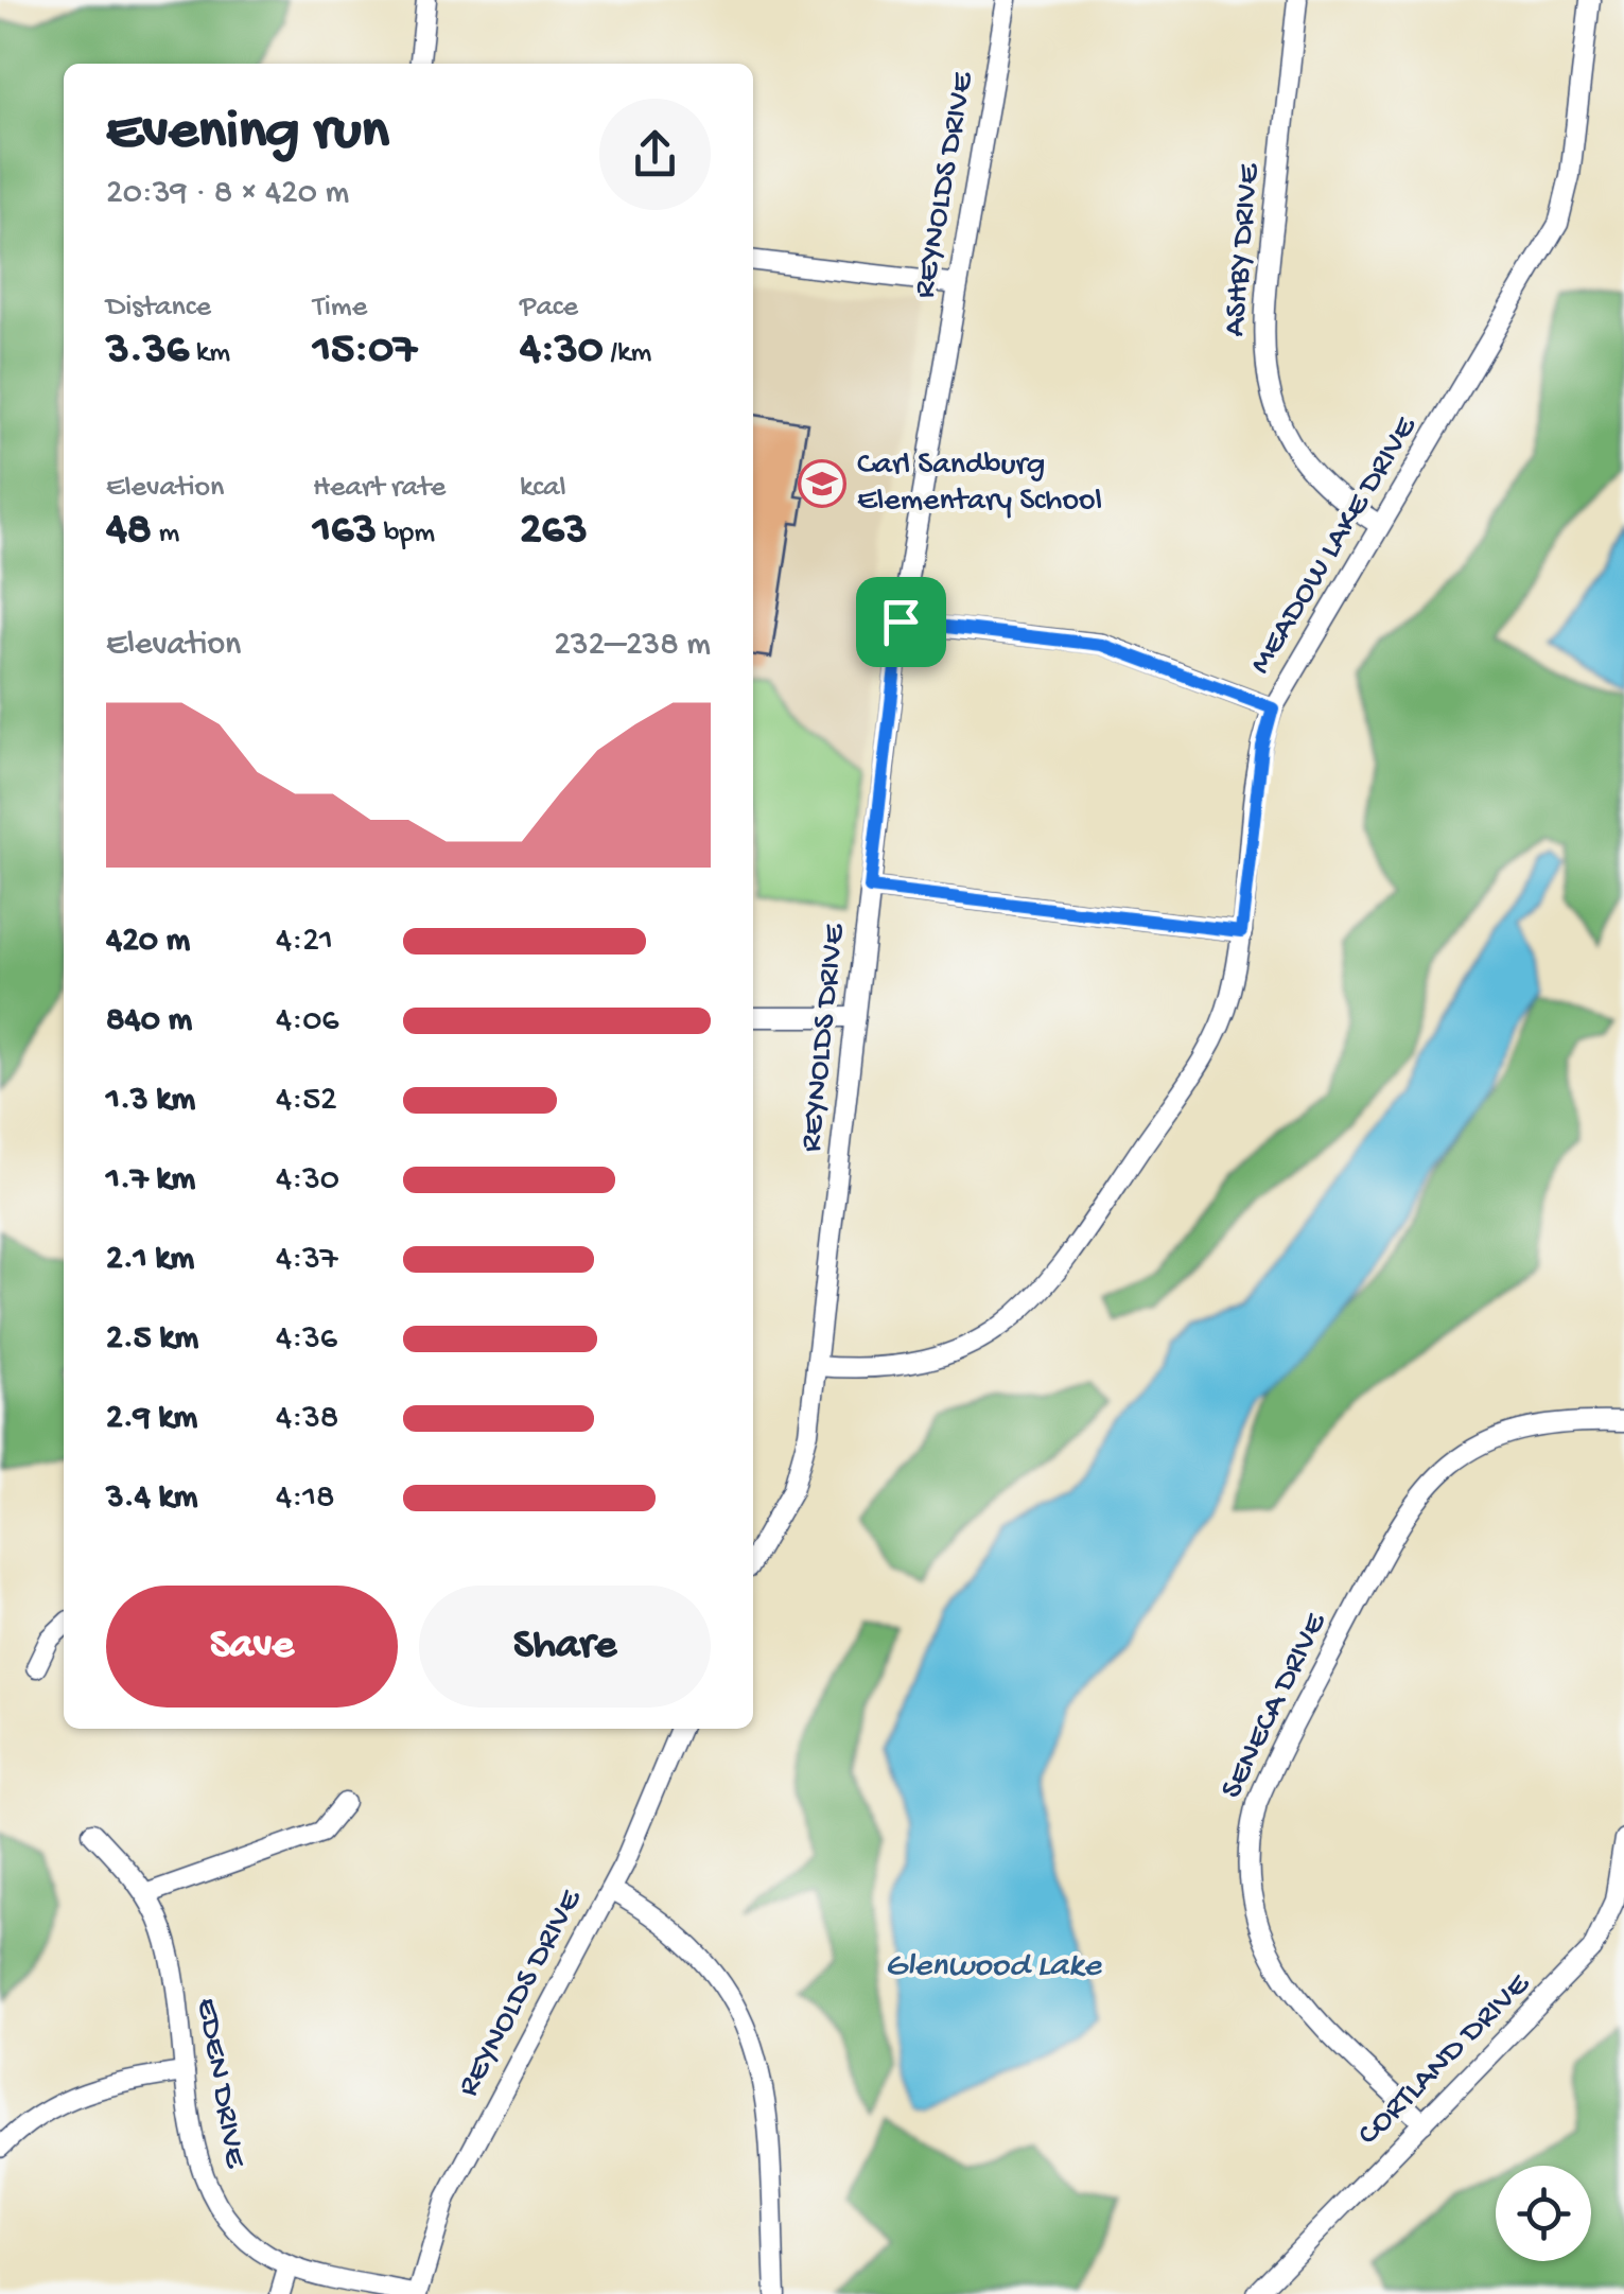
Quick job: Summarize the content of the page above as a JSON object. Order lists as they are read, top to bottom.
{
  "streets": {
    "street": [
      "REYNOLDS DRIVE",
      "ASHBY DRIVE",
      "MEADOW LAKE DRIVE",
      "SENECA DRIVE",
      "CORTLAND DRIVE",
      "EDEN DRIVE"
    ]
  },
  "crossings": [
    ["REYNOLDS DRIVE", "MEADOW LAKE DRIVE"],
    ["REYNOLDS DRIVE", "EDEN DRIVE"],
    ["ASHBY DRIVE", "MEADOW LAKE DRIVE"],
    ["SENECA DRIVE", "CORTLAND DRIVE"]
  ],
  "water": ["Glenwood Lake"],
  "places": {
    "school or university": ["Carl Sandburg Elementary School"]
  },
  "page": {
    "heading": ["Evening run", "20:39 · 8 × 420 m"],
    "stats": [
      ["Distance", "3.36 km"],
      ["Time", "15:07"],
      ["Pace", "4:30 /km"],
      ["Elevation", "48 m"],
      ["Heart rate", "163 bpm"],
      ["kcal", "263"]
    ],
    "chart": ["Elevation", "232–238 m"],
    "list": [
      {
        "name": "420 m",
        "note": "4:21"
      },
      {
        "name": "840 m",
        "note": "4:06"
      },
      {
        "name": "1.3 km",
        "note": "4:52"
      },
      {
        "name": "1.7 km",
        "note": "4:30"
      },
      {
        "name": "2.1 km",
        "note": "4:37"
      },
      {
        "name": "2.5 km",
        "note": "4:36"
      },
      {
        "name": "2.9 km",
        "note": "4:38"
      },
      {
        "name": "3.4 km",
        "note": "4:18"
      }
    ],
    "buttons": ["Save", "Share"]
  }
}
